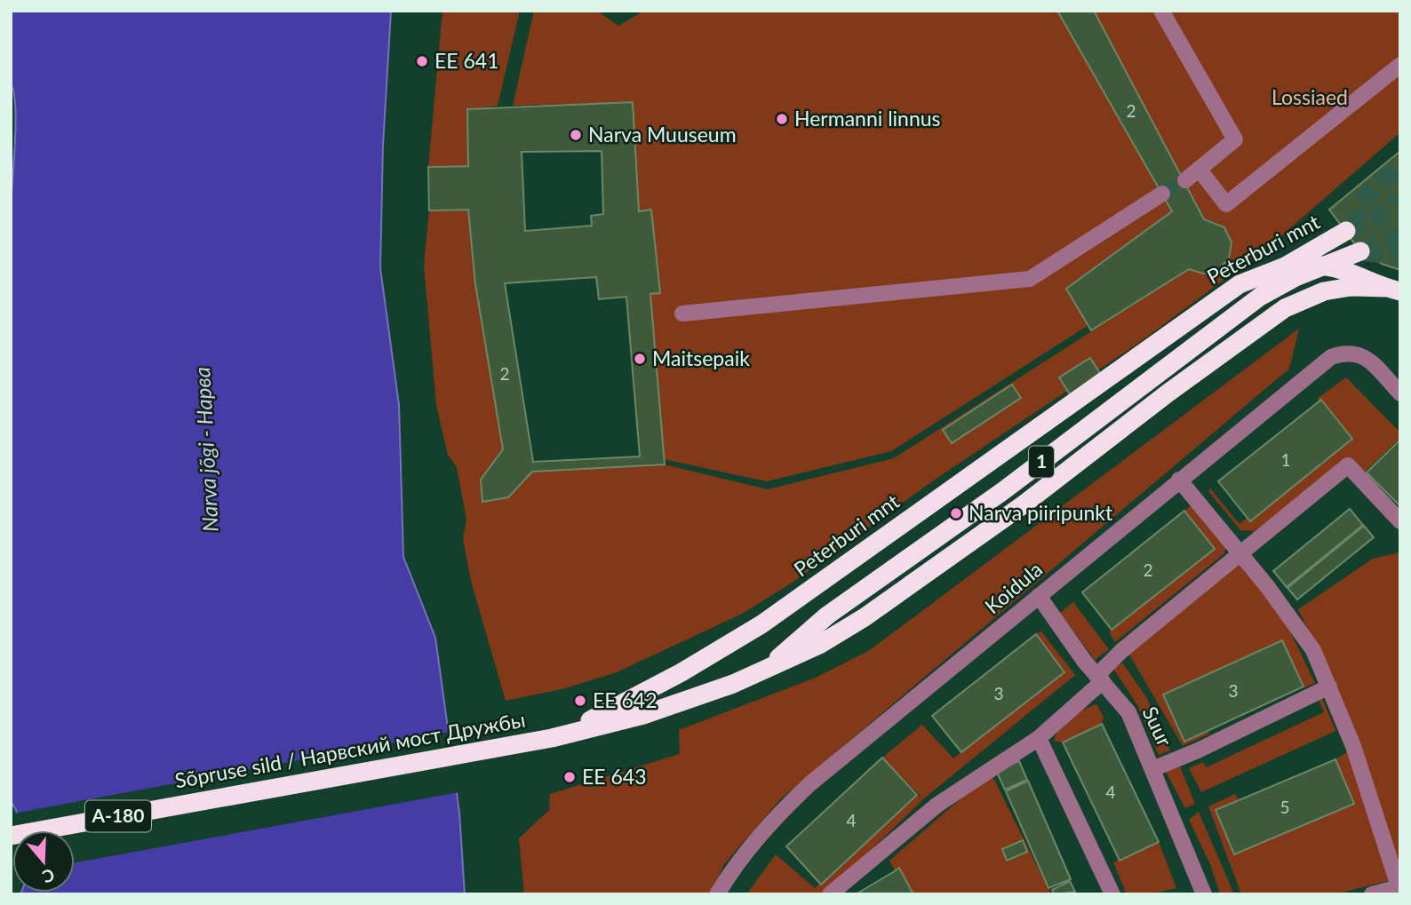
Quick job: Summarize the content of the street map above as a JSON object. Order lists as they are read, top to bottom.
{
  "streets": {
    "highway": [
      "Peterburi mnt",
      "1",
      "Sõpruse sild / Нарвский мост Дружбы",
      "А-180"
    ],
    "street": ["Koidula", "Suur"]
  },
  "crossings": [
    ["Peterburi mnt", "Sõpruse sild / Нарвский мост Дружбы"],
    ["Koidula", "Suur"]
  ],
  "water": ["Narva jõgi - Нарва"],
  "parks": ["Lossiaed"],
  "places": [
    "EE 641",
    "Hermanni linnus",
    "Narva Muuseum",
    "Maitsepaik",
    "Narva piiripunkt",
    "EE 642",
    "EE 643"
  ],
  "house_numbers": [
    "2",
    "2",
    "1",
    "2",
    "3",
    "3",
    "4",
    "5",
    "4"
  ],
  "north": "bottom"
}
